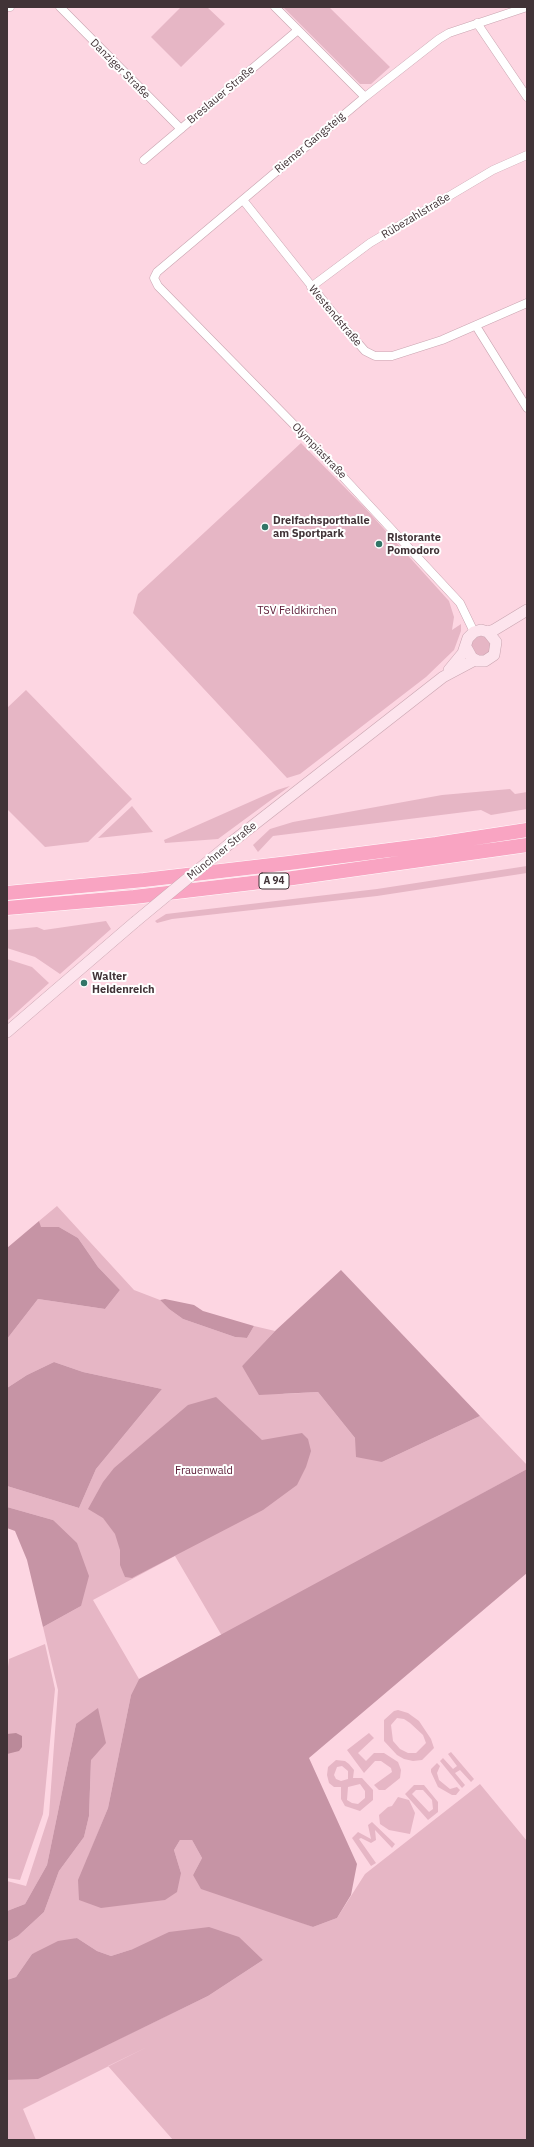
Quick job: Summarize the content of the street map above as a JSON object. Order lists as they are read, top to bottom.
{
  "streets": {
    "highway": ["A 94"],
    "street": [
      "Danziger Straße",
      "Breslauer Straße",
      "Riemer Gangsteig",
      "Rübezahlstraße",
      "Westendstraße",
      "Olympiastraße",
      "Münchner Straße"
    ]
  },
  "crossings": [
    ["Danziger Straße", "Breslauer Straße"],
    ["Riemer Gangsteig", "Westendstraße"],
    ["Riemer Gangsteig", "Olympiastraße"],
    ["Rübezahlstraße", "Westendstraße"],
    ["Olympiastraße", "Münchner Straße"]
  ],
  "parks": ["TSV Feldkirchen", "Frauenwald"],
  "places": ["Dreifachsporthalle am Sportpark", "Ristorante Pomodoro", "Walter Heidenreich"]
}
